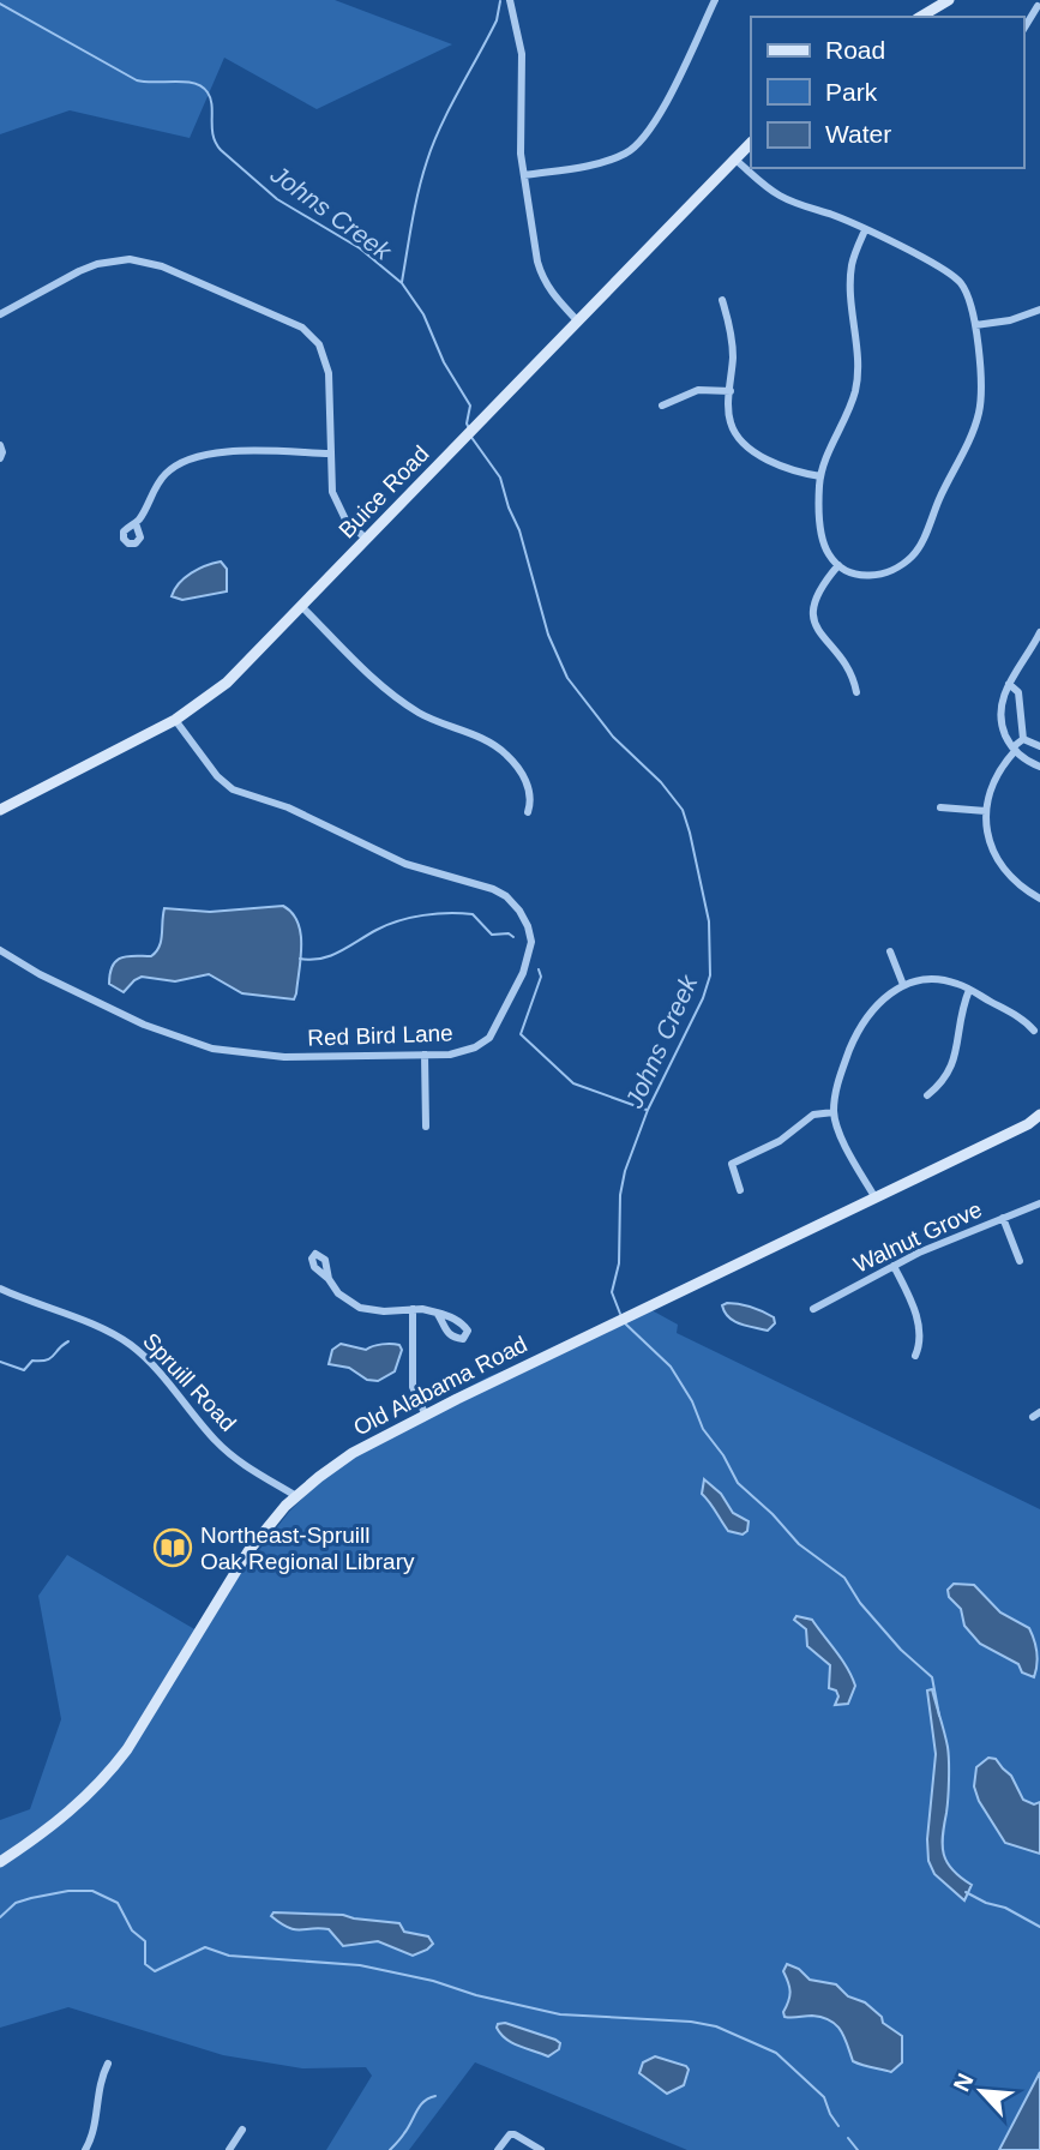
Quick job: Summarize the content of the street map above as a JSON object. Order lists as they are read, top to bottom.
{
  "streets": {
    "main road": ["Buice Road", "Old Alabama Road"],
    "street": ["Red Bird Lane", "Walnut Grove", "Spruill Road"]
  },
  "crossings": [
    ["Buice Road", "Red Bird Lane"],
    ["Spruill Road", "Old Alabama Road"]
  ],
  "water": ["Johns Creek"],
  "places": {
    "library": ["Northeast-Spruill Oak Regional Library"]
  },
  "legend": ["Road", "Park", "Water"],
  "north": "top left"
}
